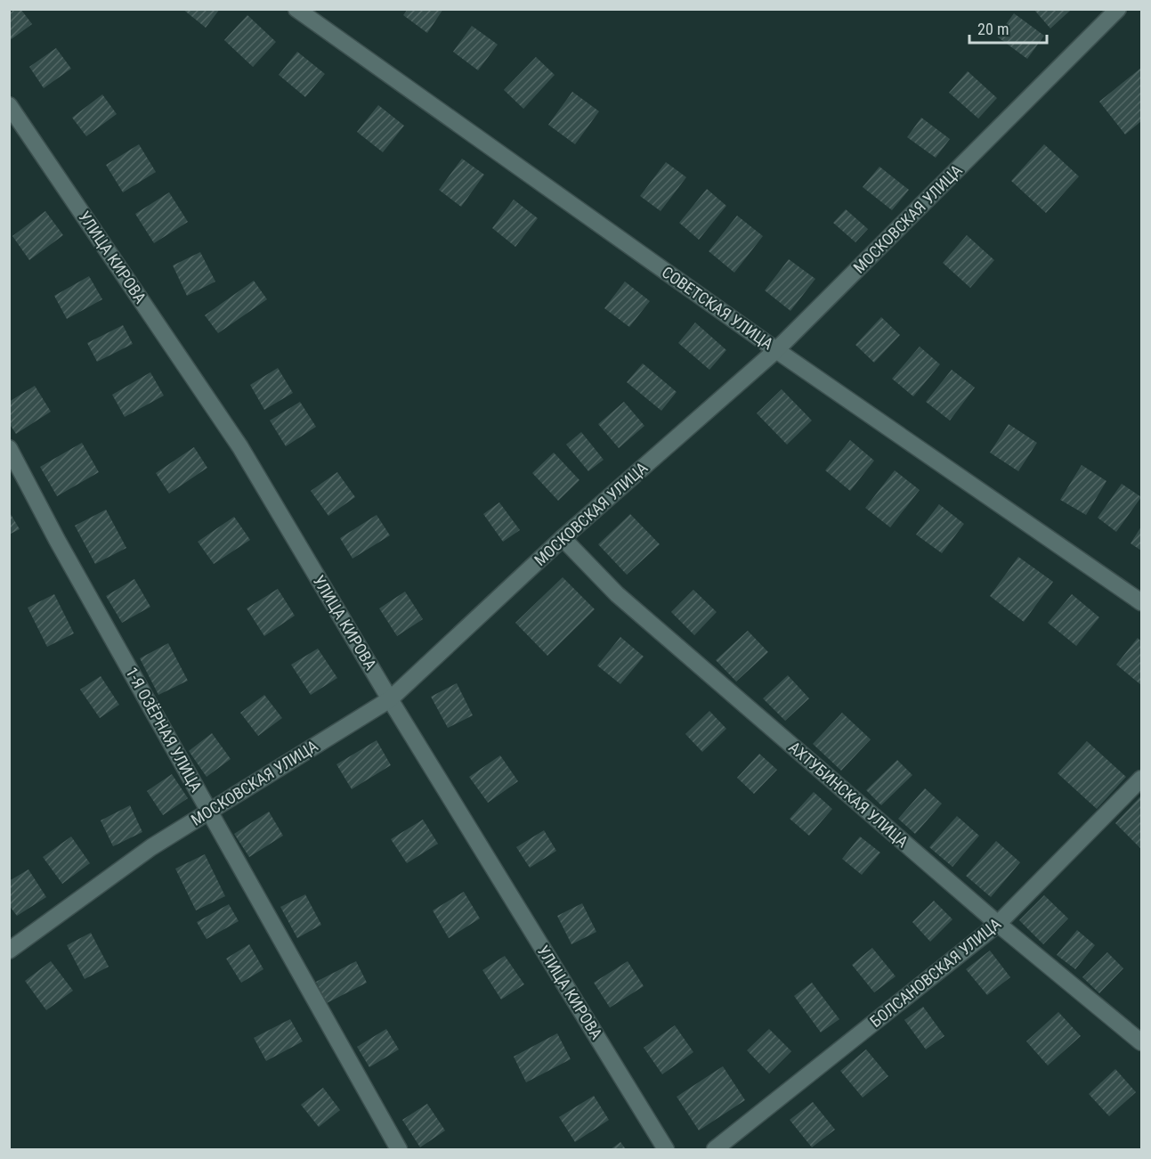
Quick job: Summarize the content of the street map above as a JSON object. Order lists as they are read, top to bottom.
{
  "streets": {
    "street": [
      "МОСКОВСКАЯ УЛИЦА",
      "УЛИЦА КИРОВА",
      "СОВЕТСКАЯ УЛИЦА",
      "1-Я ОЗЁРНАЯ УЛИЦА",
      "АХТУБИНСКАЯ УЛИЦА",
      "БОЛСАНОВСКАЯ УЛИЦА"
    ]
  },
  "crossings": [
    ["МОСКОВСКАЯ УЛИЦА", "УЛИЦА КИРОВА"],
    ["МОСКОВСКАЯ УЛИЦА", "СОВЕТСКАЯ УЛИЦА"],
    ["МОСКОВСКАЯ УЛИЦА", "1-Я ОЗЁРНАЯ УЛИЦА"],
    ["МОСКОВСКАЯ УЛИЦА", "АХТУБИНСКАЯ УЛИЦА"],
    ["АХТУБИНСКАЯ УЛИЦА", "БОЛСАНОВСКАЯ УЛИЦА"]
  ],
  "scale_bar": "20 m"
}
